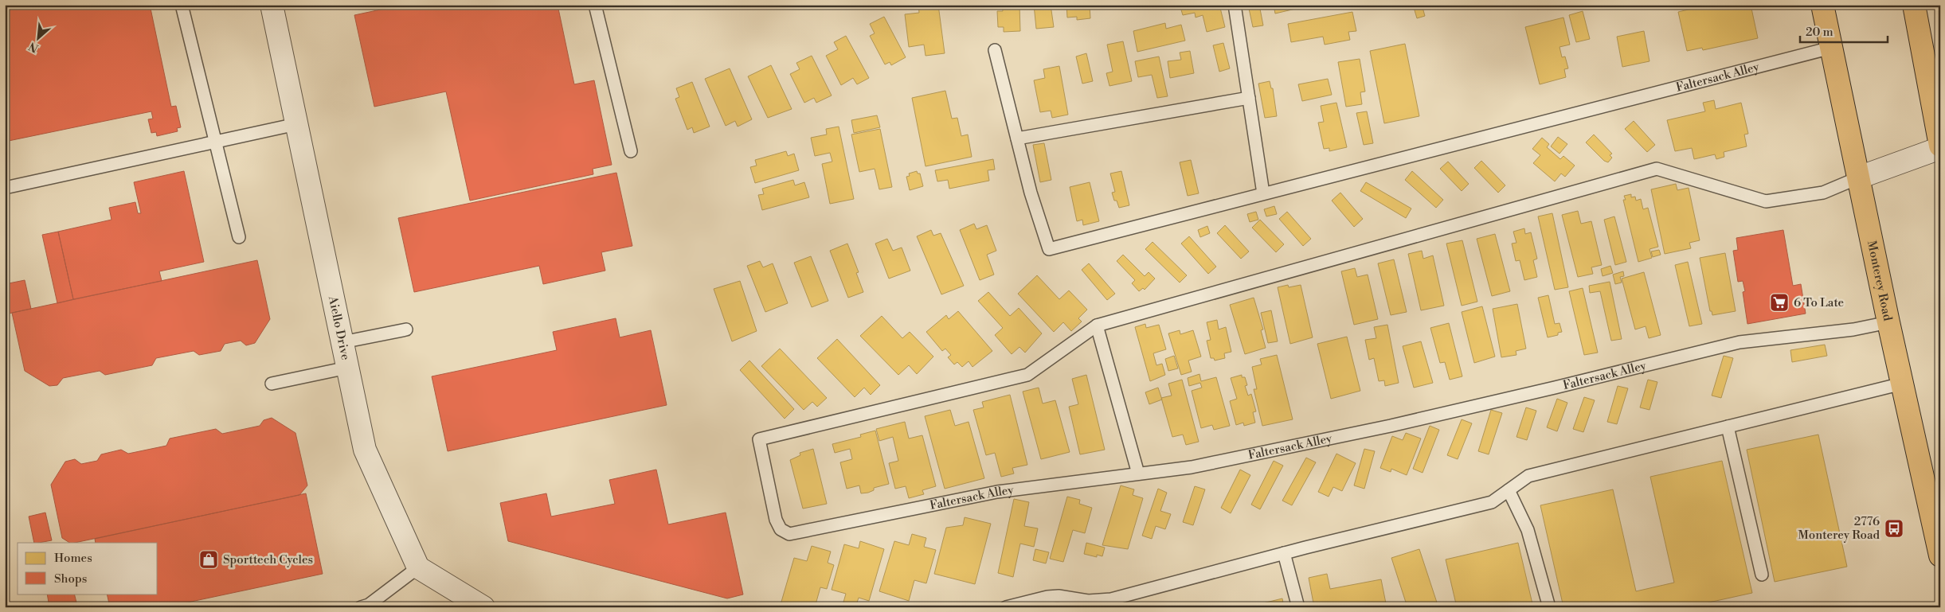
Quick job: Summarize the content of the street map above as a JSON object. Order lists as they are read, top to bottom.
{
  "streets": {
    "main road": ["Monterey Road"],
    "street": ["Aiello Drive"],
    "lane": ["Faltersack Alley"]
  },
  "crossings": [
    ["Faltersack Alley", "Monterey Road"]
  ],
  "places": {
    "supermarket": ["6 To Late"],
    "bus stop": ["2776 Monterey Road"],
    "shop": ["Sporttech Cycles"]
  },
  "legend": ["Homes", "Shops"],
  "scale_bar": "20 m",
  "north": "bottom left"
}
